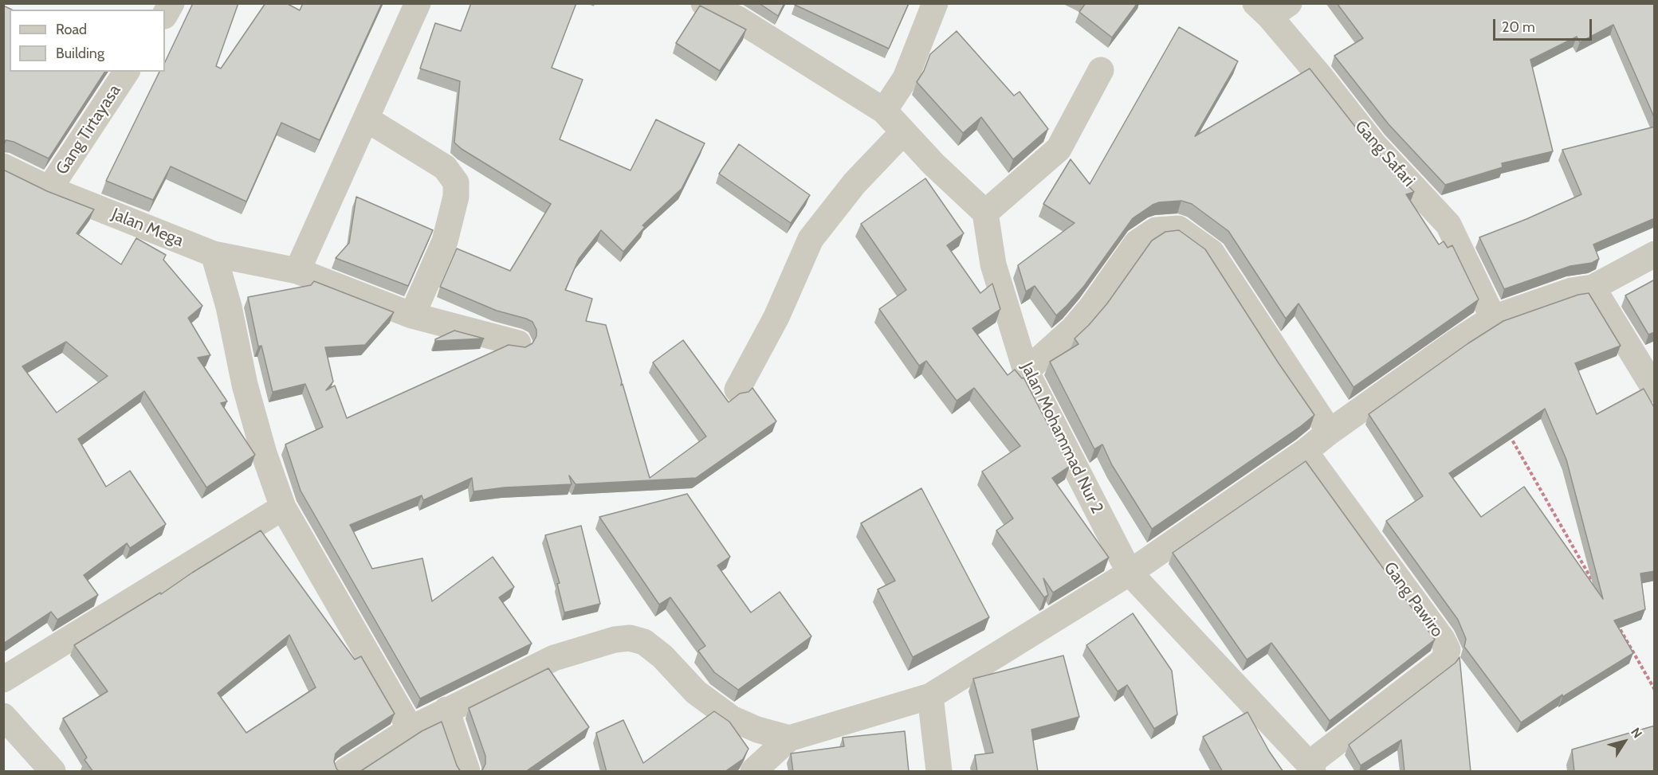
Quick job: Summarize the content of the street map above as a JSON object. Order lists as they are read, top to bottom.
{
  "streets": {
    "street": [
      "Gang Tirtayasa",
      "Gang Safari",
      "Jalan Mega",
      "Jalan Mohammad Nur 2",
      "Gang Pawiro"
    ]
  },
  "crossings": [
    ["Gang Tirtayasa", "Jalan Mega"],
    ["Jalan Mohammad Nur 2", "Gang Pawiro"]
  ],
  "legend": ["Road", "Building"],
  "scale_bar": "20 m",
  "north": "top right"
}
